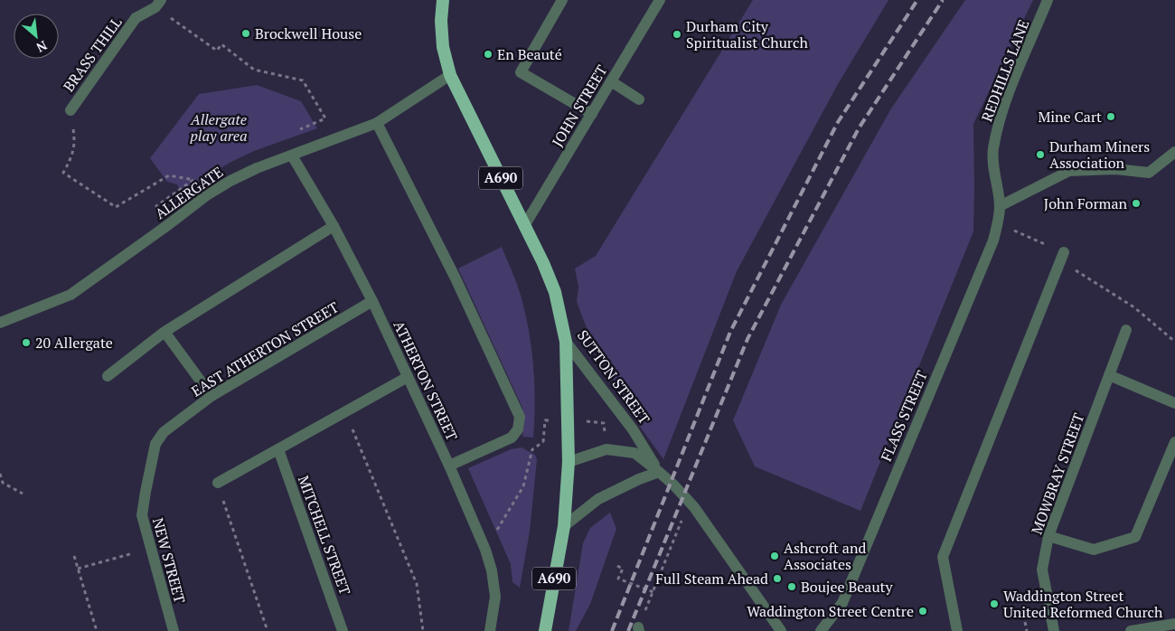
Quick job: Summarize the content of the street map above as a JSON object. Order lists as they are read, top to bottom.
{
  "streets": {
    "highway": ["A690", "SUTTON STREET"],
    "street": [
      "BRASS THILL",
      "REDHILLS LANE",
      "JOHN STREET",
      "ALLERGATE",
      "EAST ATHERTON STREET",
      "ATHERTON STREET",
      "FLASS STREET",
      "MOWBRAY STREET",
      "MITCHELL STREET",
      "NEW STREET"
    ]
  },
  "crossings": [
    ["REDHILLS LANE", "FLASS STREET"],
    ["JOHN STREET", "SUTTON STREET"],
    ["A690", "ALLERGATE"],
    ["A690", "SUTTON STREET"],
    ["ALLERGATE", "SUTTON STREET"],
    ["ALLERGATE", "ATHERTON STREET"],
    ["EAST ATHERTON STREET", "ATHERTON STREET"],
    ["EAST ATHERTON STREET", "NEW STREET"]
  ],
  "parks": ["Allergate play area"],
  "places": [
    "Brockwell House",
    "Durham City Spiritualist Church",
    "En Beauté",
    "Mine Cart",
    "Durham Miners Association",
    "John Forman",
    "20 Allergate",
    "Ashcroft and Associates",
    "Full Steam Ahead",
    "Boujee Beauty",
    "Waddington Street United Reformed Church",
    "Waddington Street Centre"
  ],
  "north": "bottom right"
}
